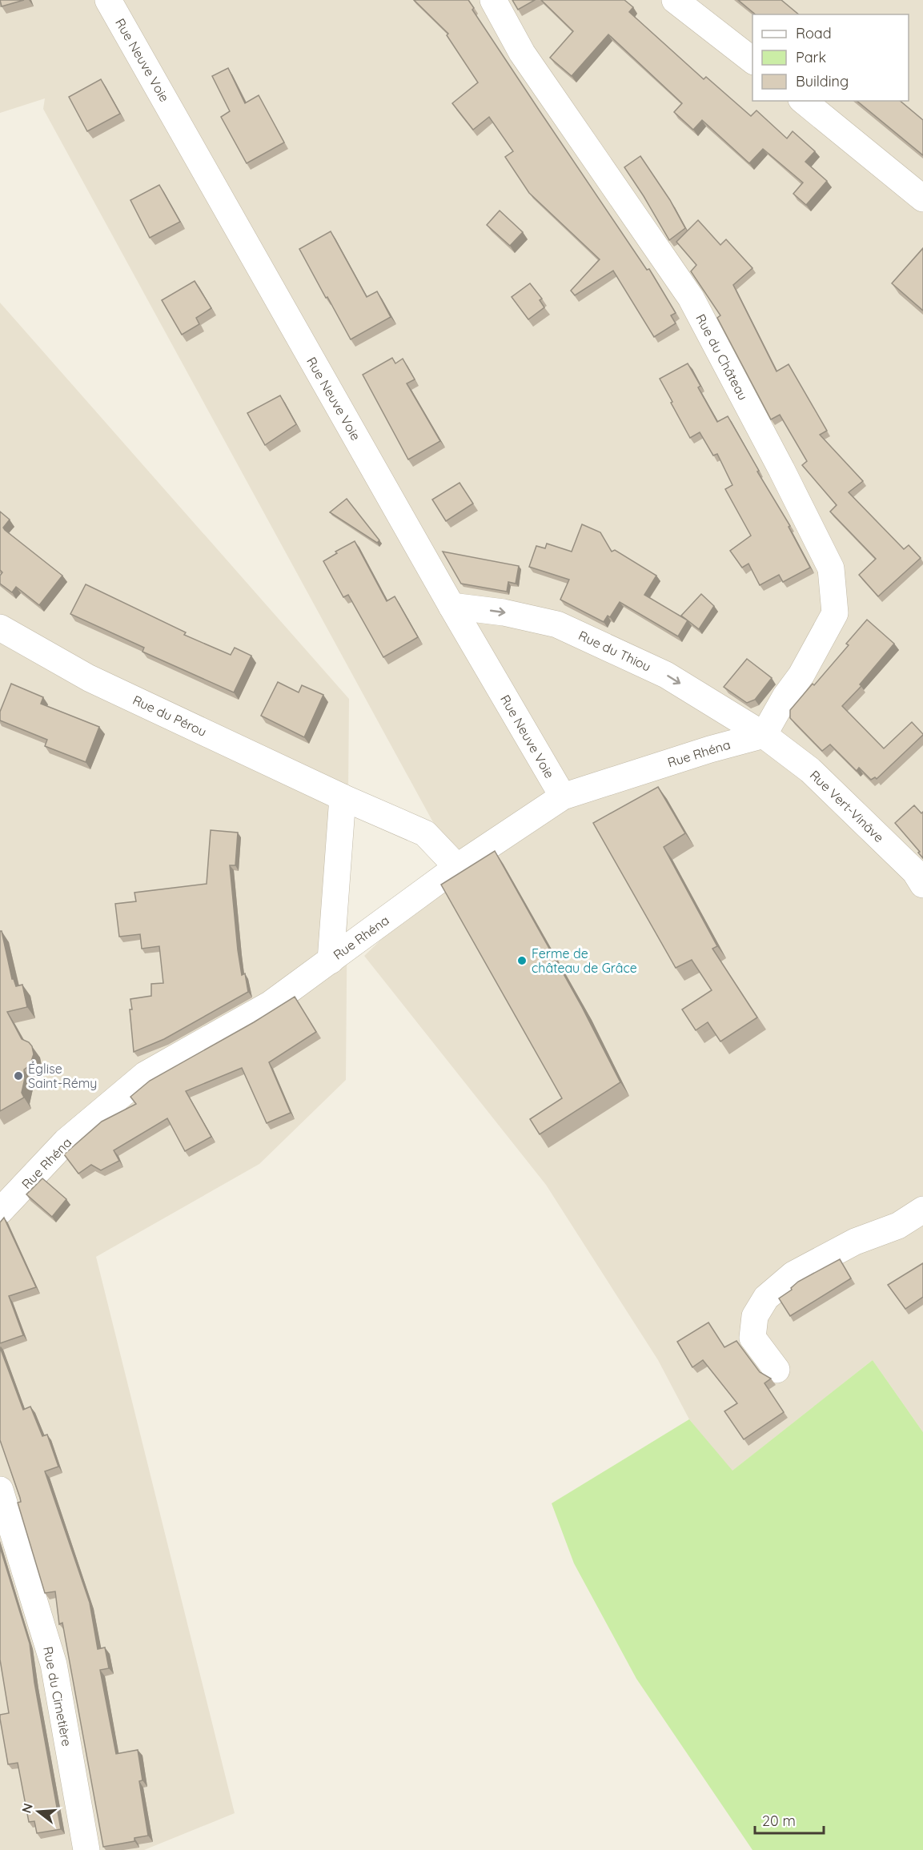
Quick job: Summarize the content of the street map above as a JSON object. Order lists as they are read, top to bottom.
{
  "streets": {
    "street": [
      "Rue Neuve Voie",
      "Rue du Château",
      "Rue du Thiou",
      "Rue du Pérou",
      "Rue Rhéna",
      "Rue Vert-Vinâve",
      "Rue du Cimetière"
    ]
  },
  "crossings": [
    ["Rue Neuve Voie", "Rue du Thiou"],
    ["Rue Neuve Voie", "Rue Rhéna"],
    ["Rue du Château", "Rue du Thiou"],
    ["Rue du Château", "Rue Rhéna"],
    ["Rue du Château", "Rue Vert-Vinâve"],
    ["Rue du Thiou", "Rue Rhéna"],
    ["Rue du Thiou", "Rue Vert-Vinâve"],
    ["Rue du Pérou", "Rue Rhéna"],
    ["Rue Rhéna", "Rue Vert-Vinâve"]
  ],
  "one_way": ["Rue du Thiou"],
  "places": ["Ferme de château de Grâce", "Église Saint-Rémy"],
  "legend": ["Road", "Park", "Building"],
  "scale_bar": "20 m",
  "north": "left"
}
